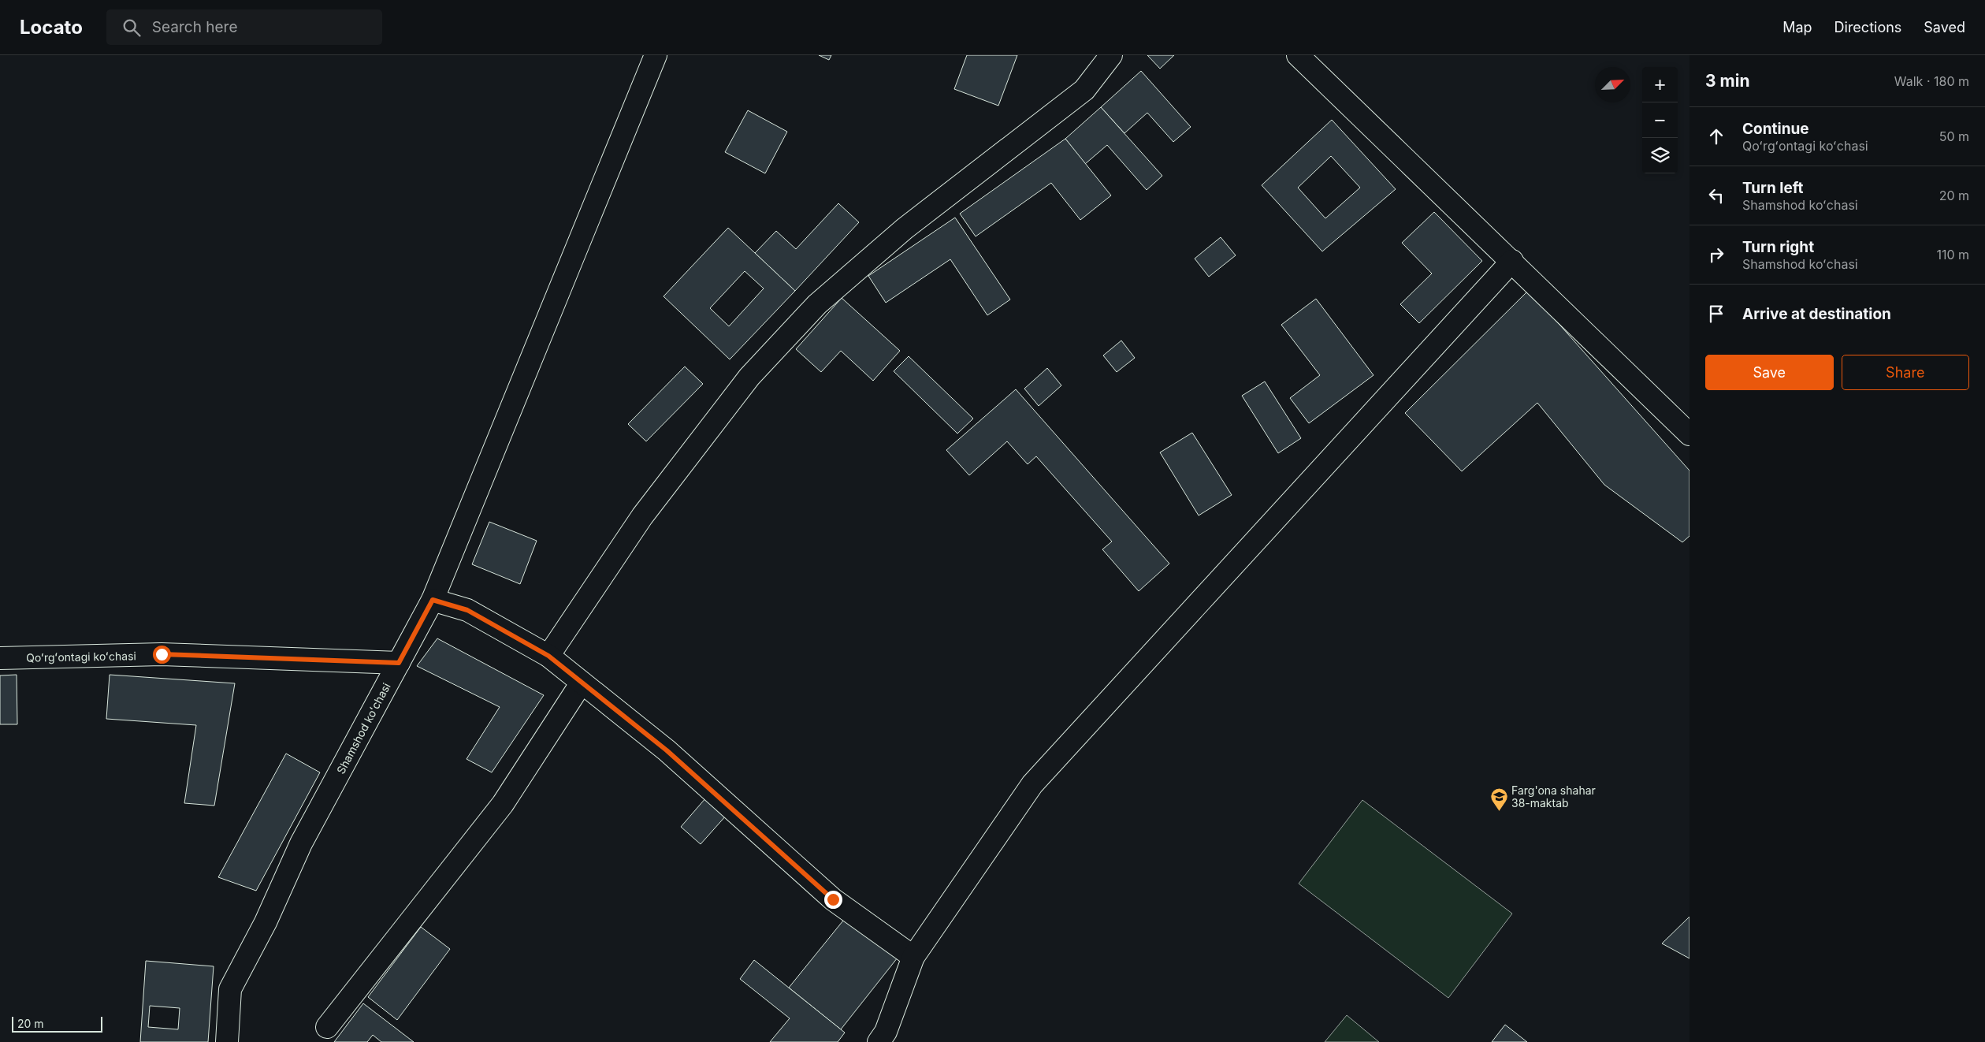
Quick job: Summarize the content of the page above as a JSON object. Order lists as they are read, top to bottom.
{
  "streets": {
    "street": ["Qoʻrgʻontagi koʻchasi", "Shamshod koʻchasi"]
  },
  "crossings": [
    ["Qoʻrgʻontagi koʻchasi", "Shamshod koʻchasi"]
  ],
  "places": {
    "school or university": ["Farg'ona shahar 38-maktab"]
  },
  "scale_bar": "20 m",
  "north": "top right",
  "page": {
    "header": "Locato",
    "search": "Search here",
    "nav": ["Map", "Directions", "Saved"],
    "heading": ["3 min", "Walk · 180 m"],
    "map_buttons": ["+", "−"],
    "list": [
      ["Continue", "Qoʻrgʻontagi koʻchasi", "50 m"],
      ["Turn left", "Shamshod koʻchasi", "20 m"],
      ["Turn right", "Shamshod koʻchasi", "110 m"],
      "Arrive at destination"
    ],
    "buttons": ["Save", "Share"],
    "scale": "20 m"
  }
}
